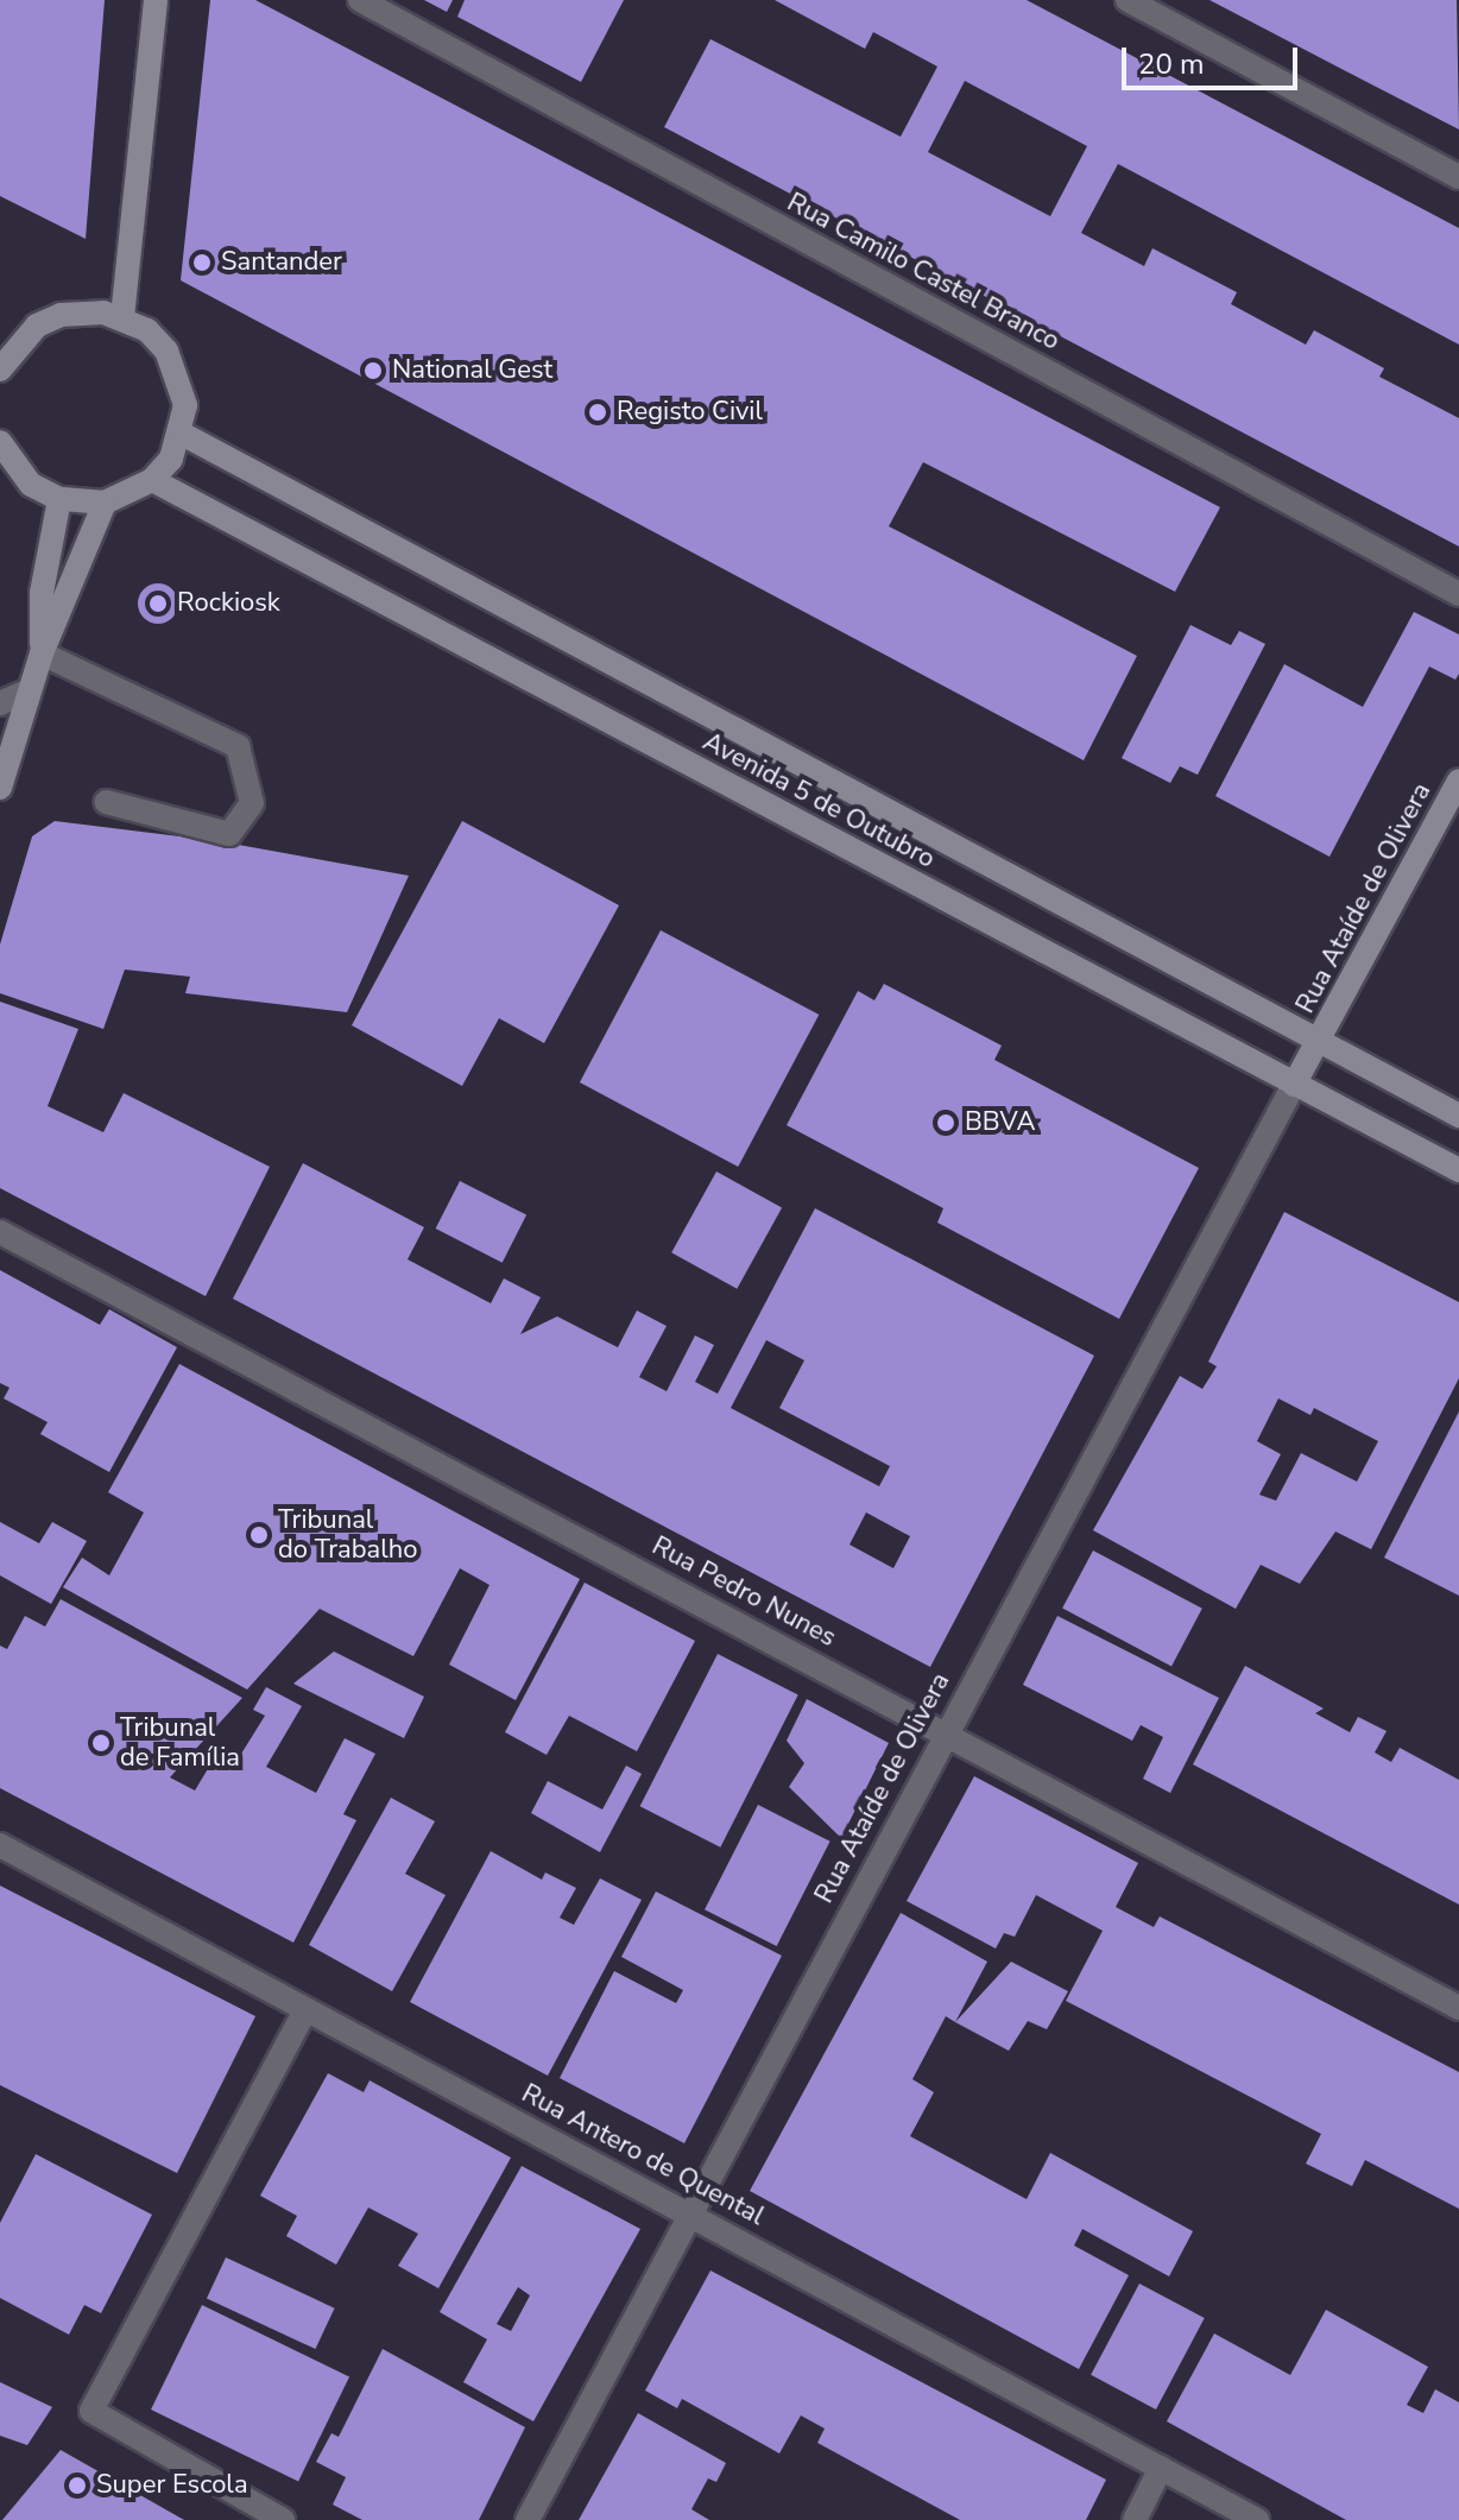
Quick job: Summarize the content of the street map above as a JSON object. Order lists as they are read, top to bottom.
{
  "streets": {
    "main road": ["Avenida 5 de Outubro", "Rua Ataíde de Olivera"],
    "street": ["Rua Camilo Castel Branco", "Rua Pedro Nunes", "Rua Antero de Quental"]
  },
  "crossings": [
    ["Avenida 5 de Outubro", "Rua Ataíde de Olivera"],
    ["Rua Ataíde de Olivera", "Rua Pedro Nunes"],
    ["Rua Ataíde de Olivera", "Rua Antero de Quental"]
  ],
  "places": [
    "Santander",
    "National Gest",
    "Registo Civil",
    "Rockiosk",
    "BBVA",
    "Tribunal do Trabalho",
    "Tribunal de Família",
    "Super Escola"
  ],
  "scale_bar": "20 m"
}
